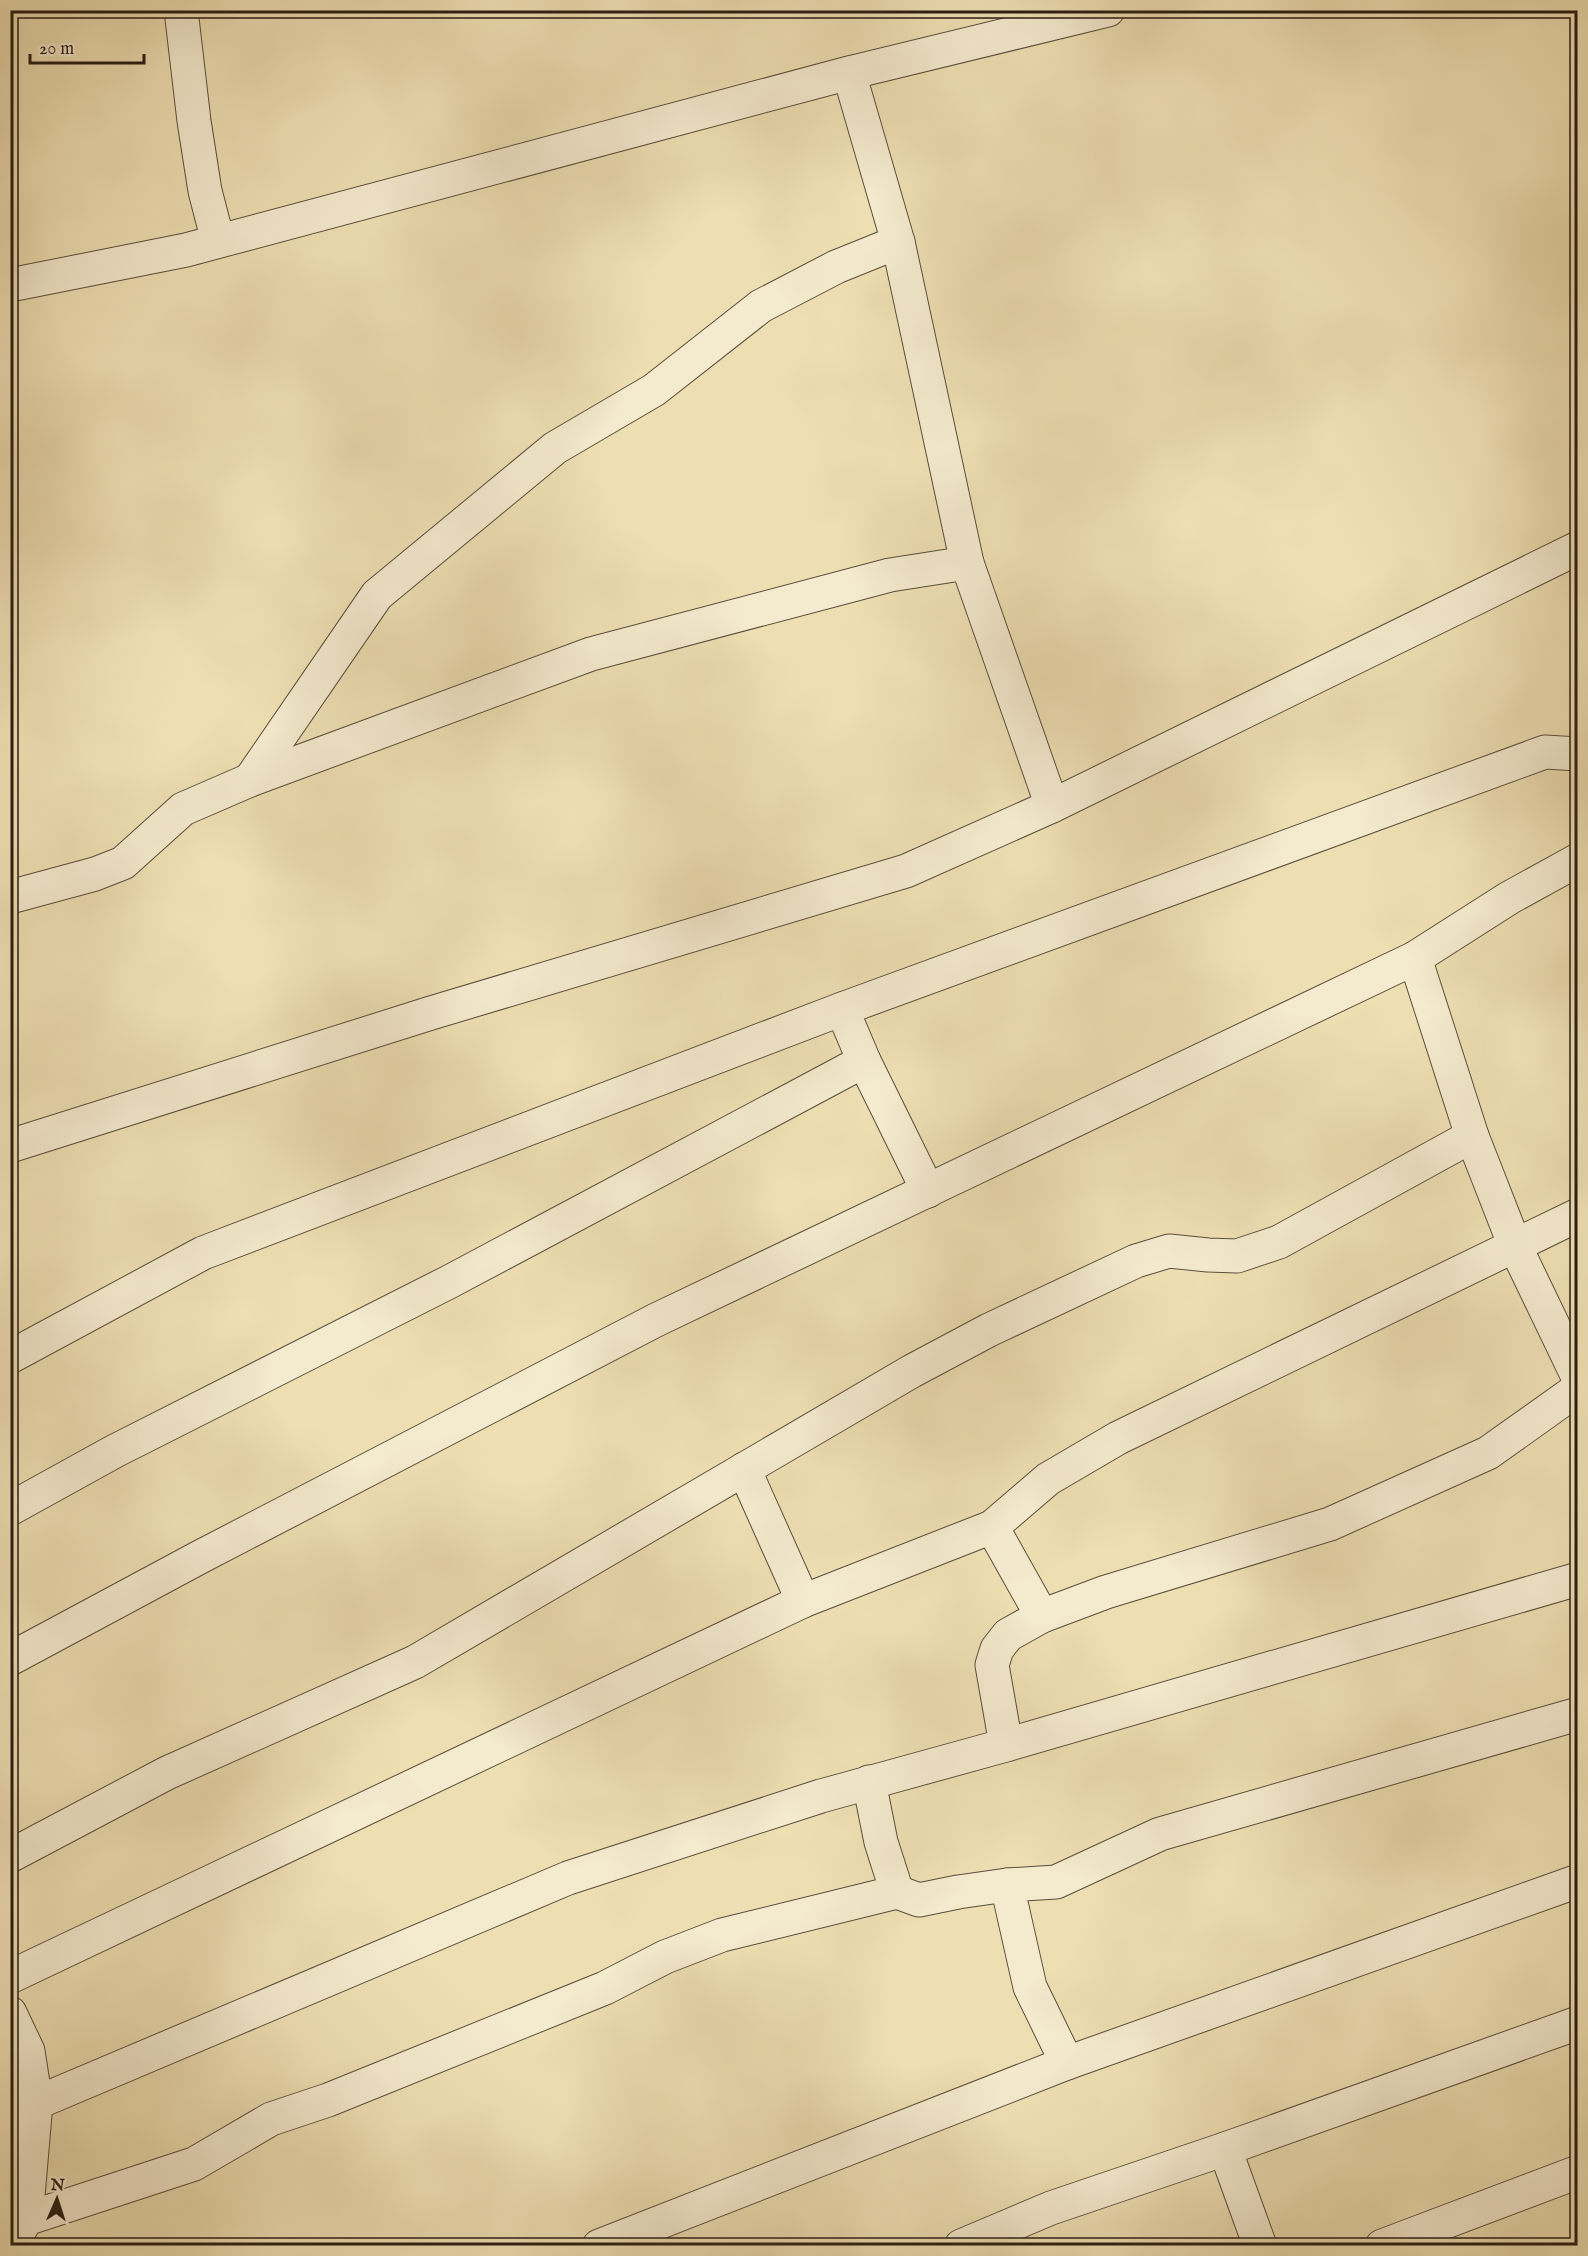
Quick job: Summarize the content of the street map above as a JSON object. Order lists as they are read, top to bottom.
{
  "scale_bar": "20 m",
  "north": "top"
}
